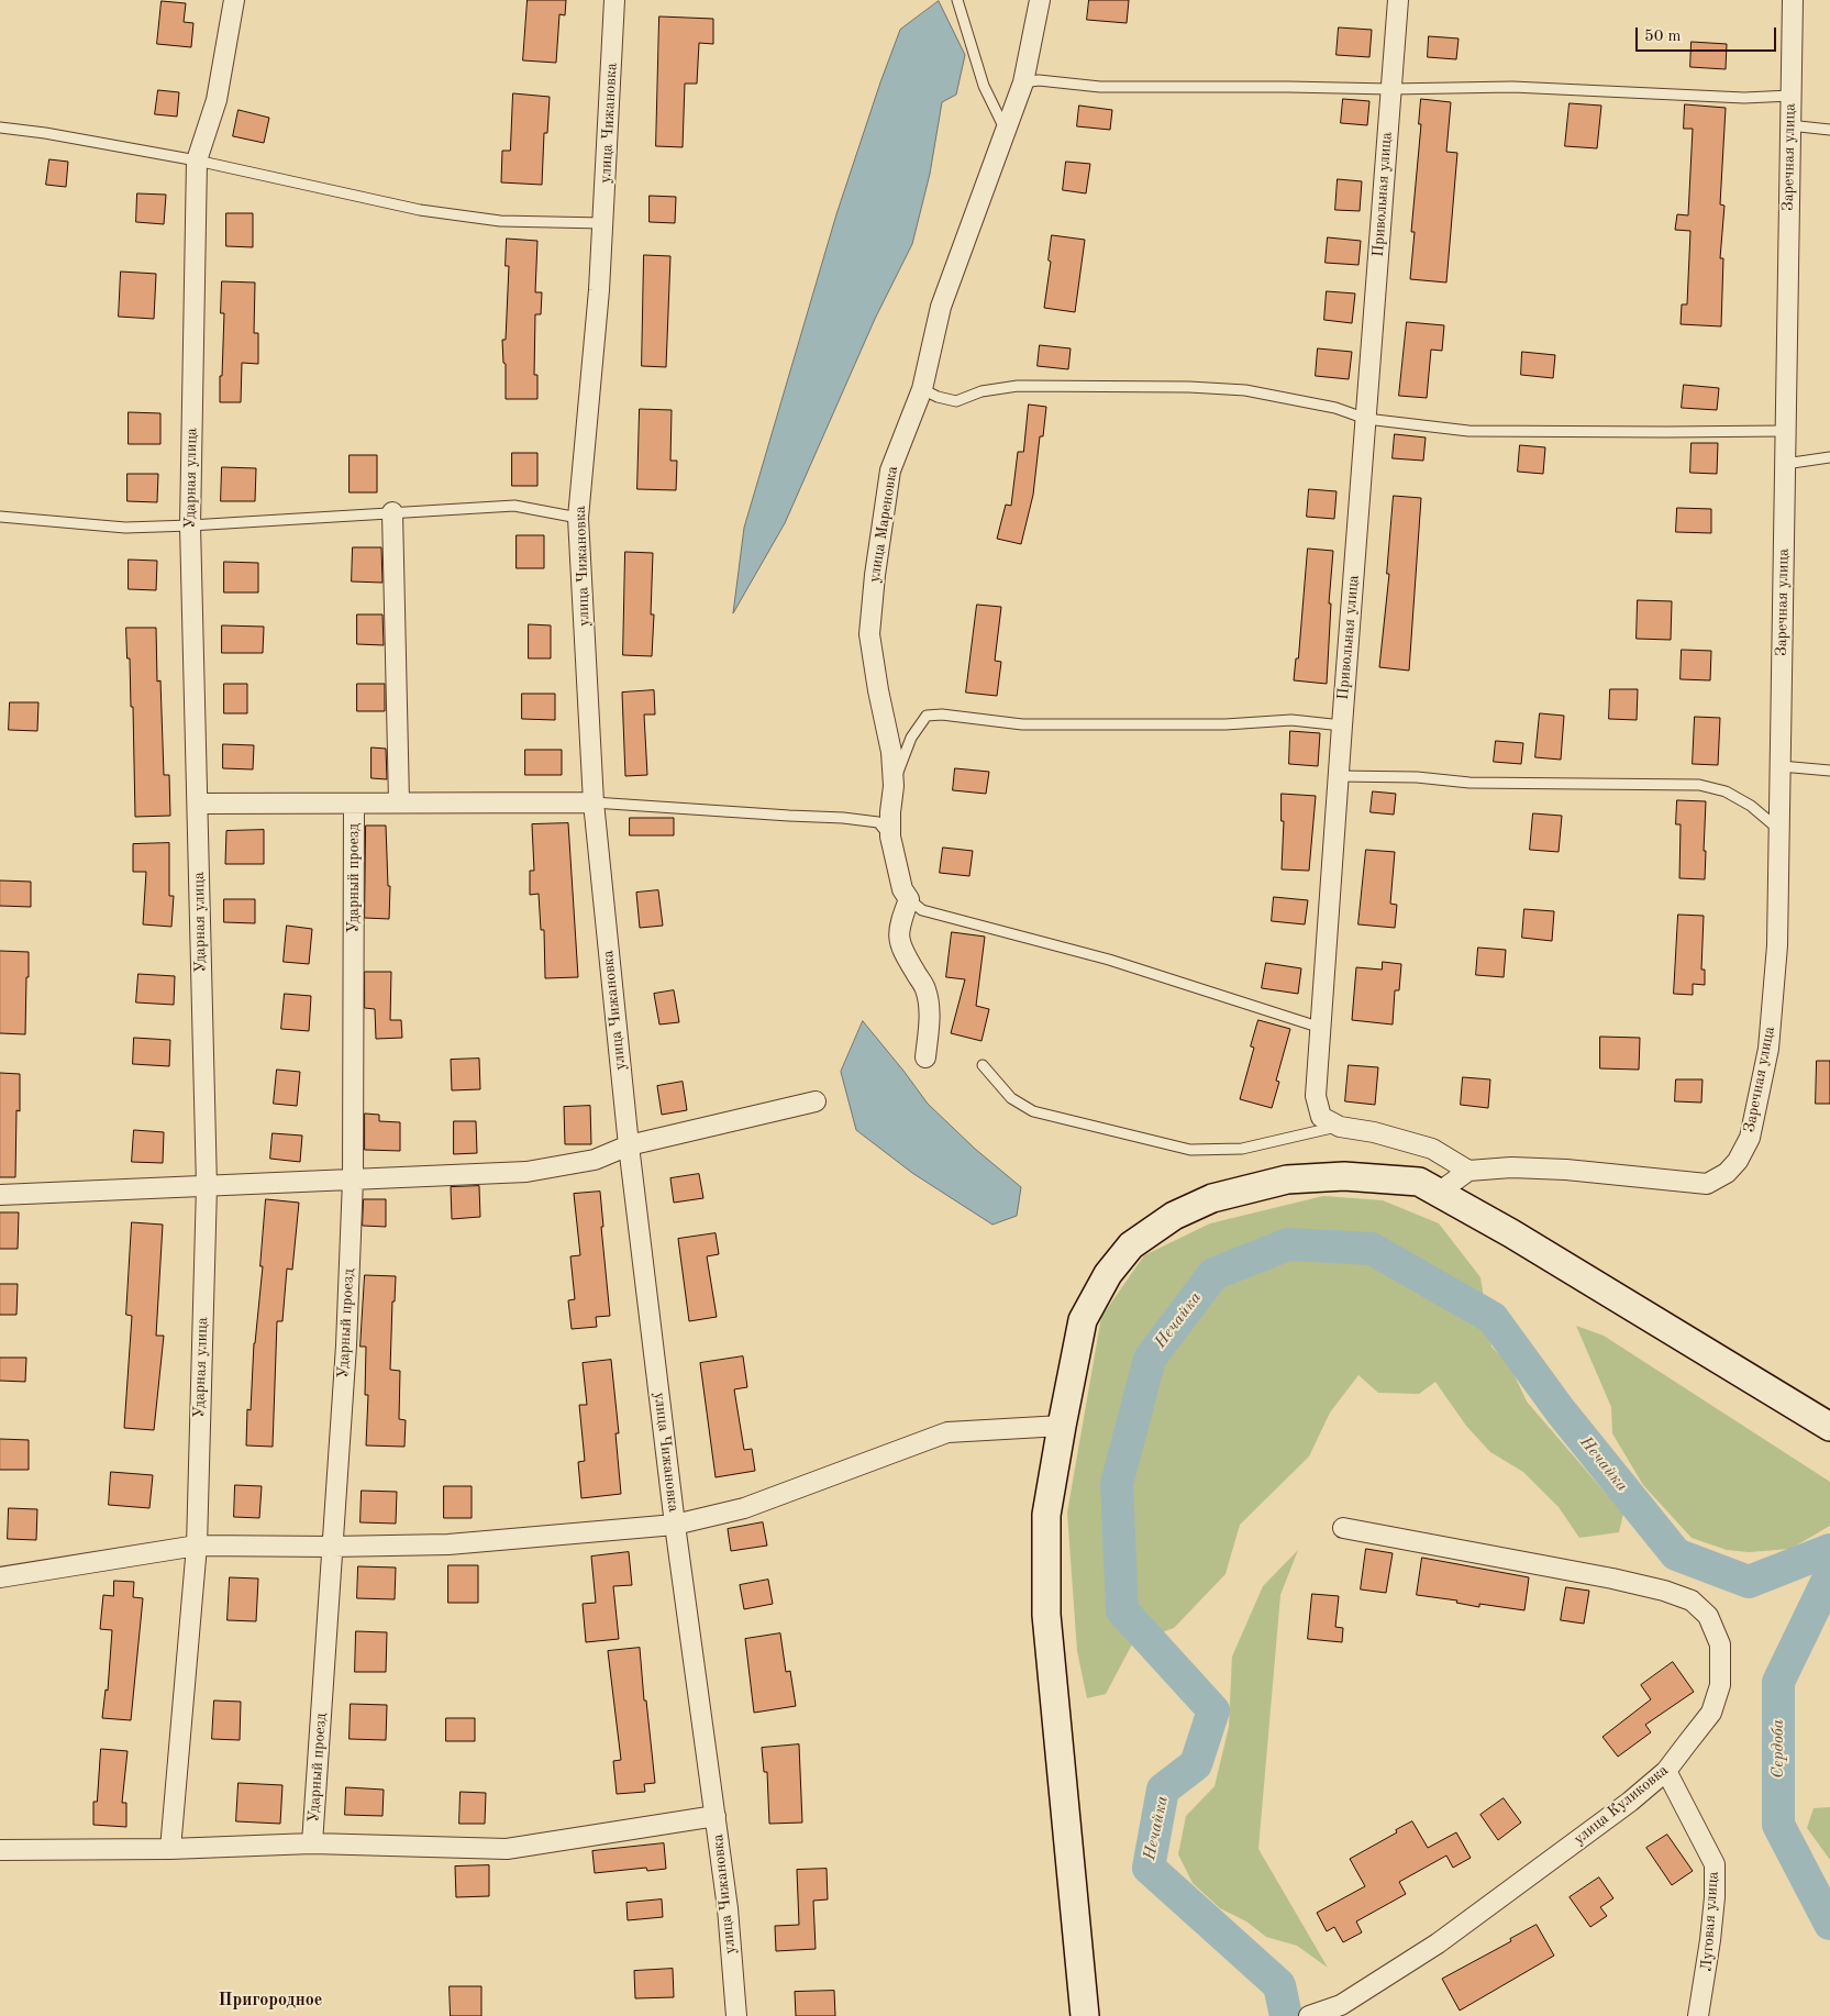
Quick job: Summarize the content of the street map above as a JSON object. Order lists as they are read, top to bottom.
{
  "streets": {
    "street": [
      "улица Чижановка",
      "Заречная улица",
      "Привольная улица",
      "Ударная улица",
      "улица Мареновка",
      "Ударный проезд",
      "улица Куликовка",
      "Луговая улица"
    ]
  },
  "crossings": [
    ["Заречная улица", "Привольная улица"],
    ["улица Куликовка", "Луговая улица"]
  ],
  "districts": ["Пригородное"],
  "water": ["Нечайка", "Сердоба"],
  "scale_bar": "50 m"
}
